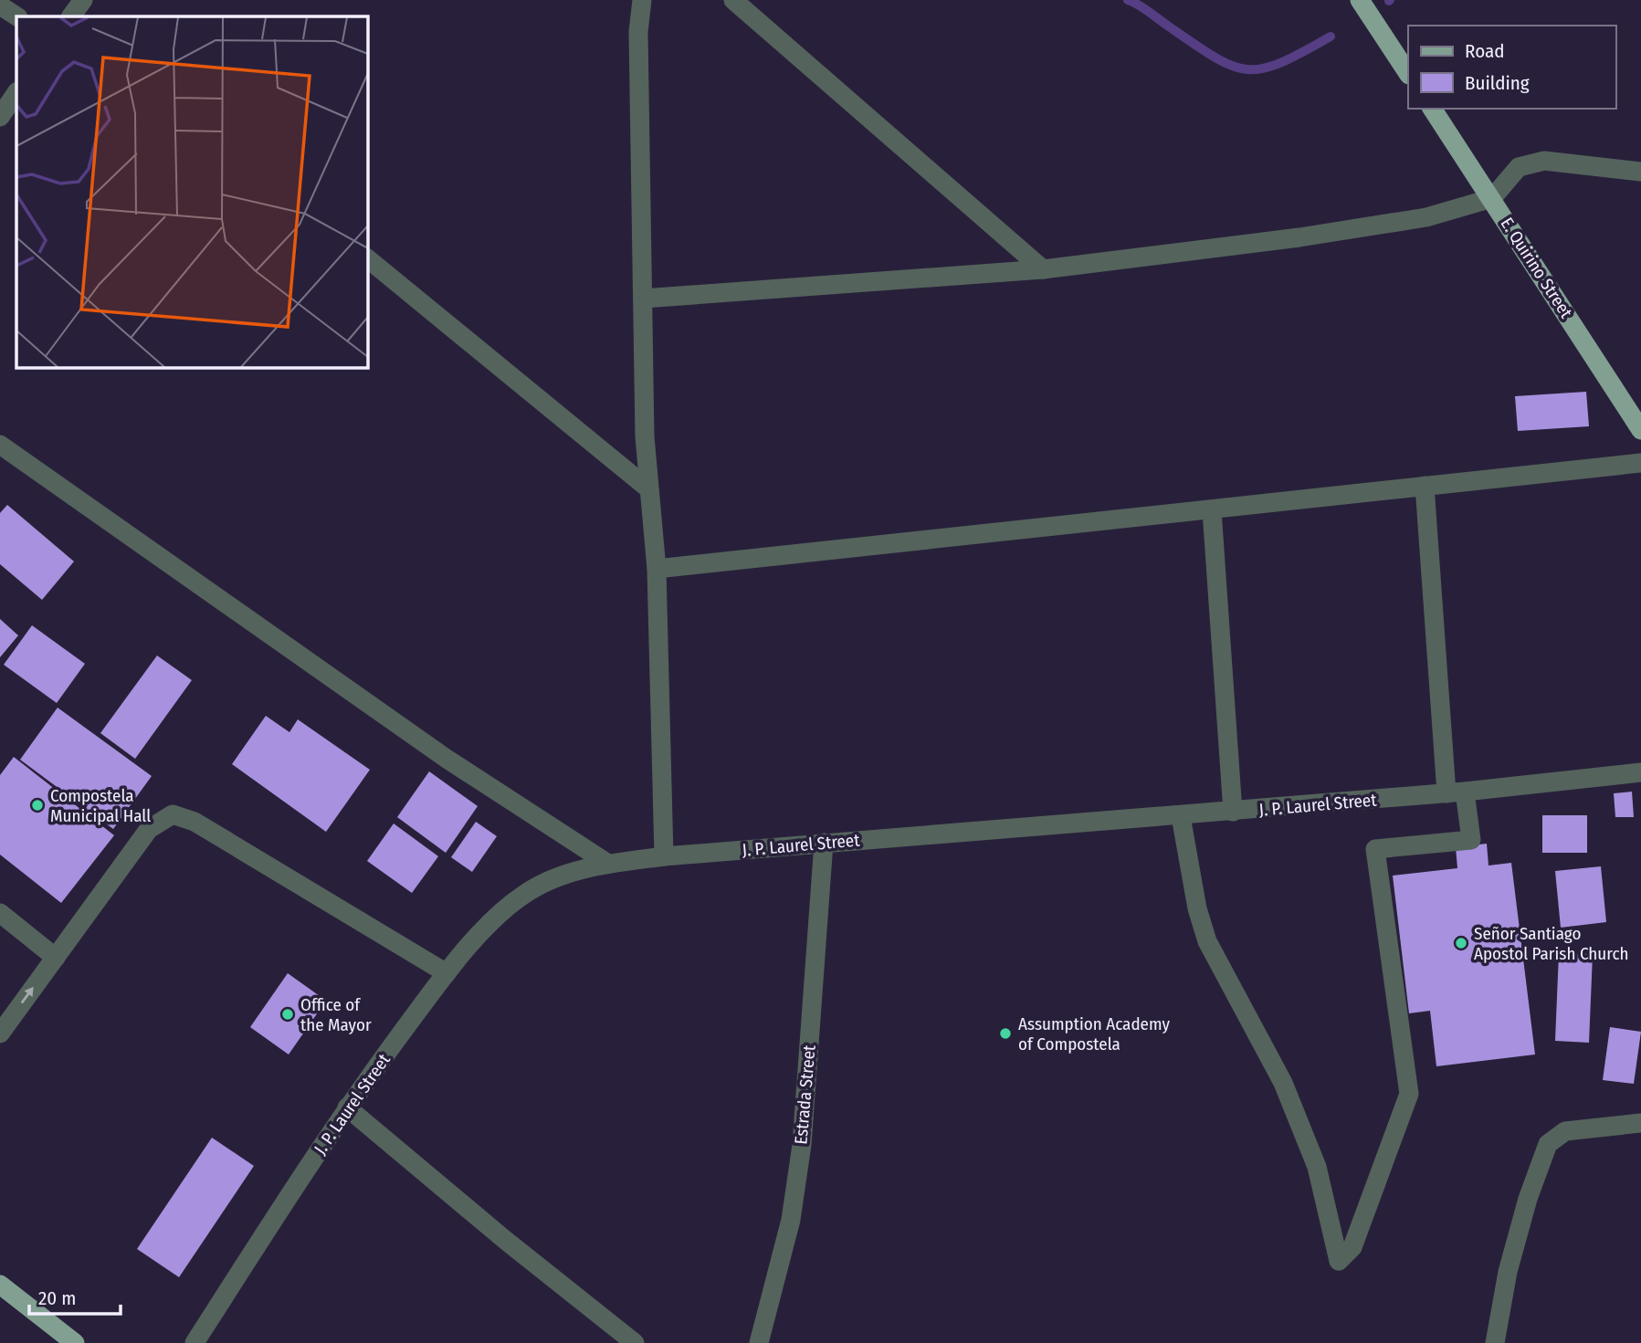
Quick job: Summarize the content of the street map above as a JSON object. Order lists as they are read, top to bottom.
{
  "streets": {
    "main road": ["E. Quirino Street"],
    "street": ["J. P. Laurel Street", "Estrada Street"]
  },
  "crossings": [
    ["J. P. Laurel Street", "Estrada Street"]
  ],
  "places": [
    "Compostela Municipal Hall",
    "Señor Santiago Apostol Parish Church",
    "Office of the Mayor",
    "Assumption Academy of Compostela"
  ],
  "legend": ["Road", "Building"],
  "scale_bar": "20 m"
}
